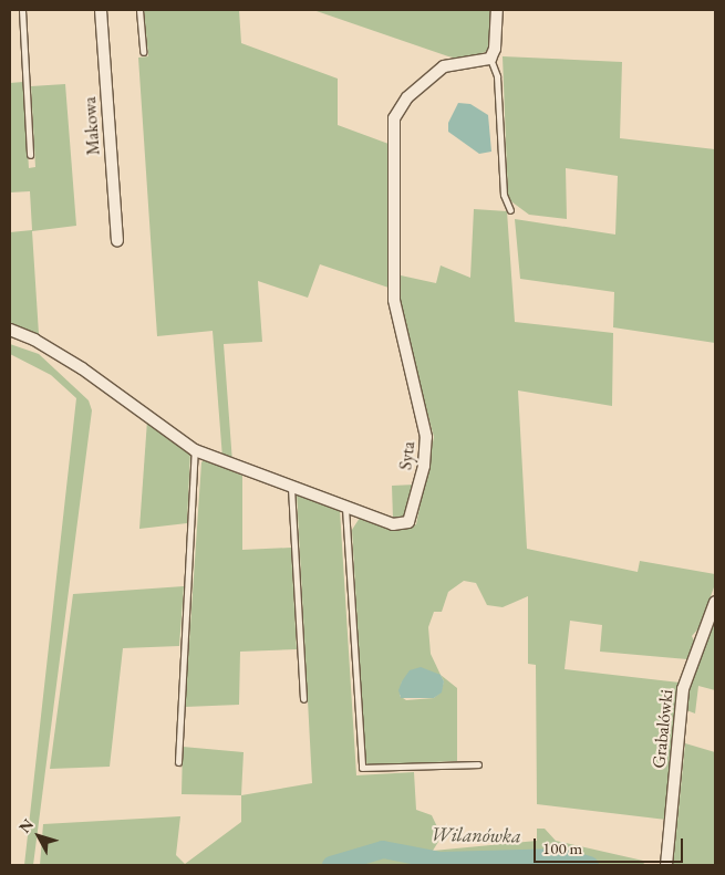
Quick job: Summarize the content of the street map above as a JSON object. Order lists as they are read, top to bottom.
{
  "streets": {
    "street": ["Makowa", "Syta", "Grabalówki"]
  },
  "water": ["Wilanówka"],
  "scale_bar": "100 m",
  "north": "top left"
}
